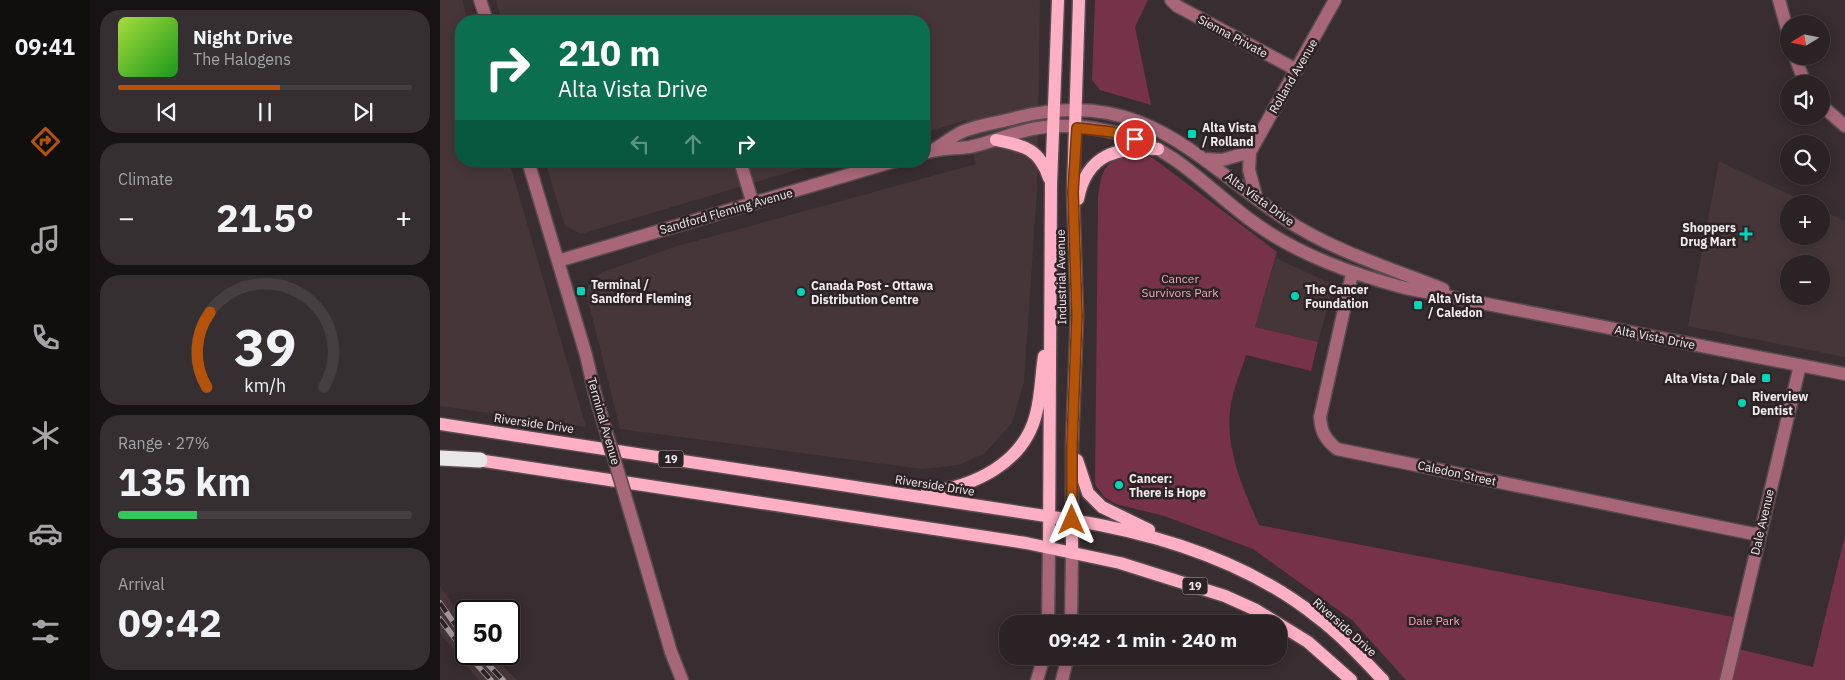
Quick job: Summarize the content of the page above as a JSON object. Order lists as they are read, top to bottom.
{
  "streets": {
    "main road": ["Industrial Avenue", "Riverside Drive", "19"],
    "street": [
      "Sienna Private",
      "Rolland Avenue",
      "Alta Vista Drive",
      "Sandford Fleming Avenue",
      "Terminal Avenue",
      "Caledon Street",
      "Dale Avenue"
    ]
  },
  "crossings": [
    ["Sienna Private", "Rolland Avenue"],
    ["Rolland Avenue", "Alta Vista Drive"],
    ["Alta Vista Drive", "Industrial Avenue"],
    ["Alta Vista Drive", "Caledon Street"],
    ["Alta Vista Drive", "Dale Avenue"],
    ["Sandford Fleming Avenue", "Terminal Avenue"],
    ["Industrial Avenue", "Riverside Drive"],
    ["Industrial Avenue", "19"],
    ["Caledon Street", "Dale Avenue"]
  ],
  "parks": ["Cancer Survivors Park", "Dale Park"],
  "places": {
    "transit": [
      "Alta Vista / Rolland",
      "Terminal / Sandford Fleming",
      "Alta Vista / Caledon",
      "Alta Vista / Dale"
    ],
    "health": ["Shoppers Drug Mart"],
    "other": [
      "Canada Post - Ottawa Distribution Centre",
      "The Cancer Foundation",
      "Riverview Dentist",
      "Cancer: There is Hope"
    ]
  },
  "north": "left",
  "page": {
    "tabs": "09:41",
    "map_buttons": ["+", "−"],
    "turn": ["210 m", "Alta Vista Drive"],
    "song": ["Night Drive", "The Halogens"],
    "tile": [
      "Climate",
      ["Range · 27%", "135 km"],
      ["Arrival", "09:42"]
    ],
    "heat": ["−", "21.5°", "+"],
    "limit": "50",
    "trip": "09:42 · 1 min · 240 m",
    "gauge": ["39", "km/h"]
  }
}
